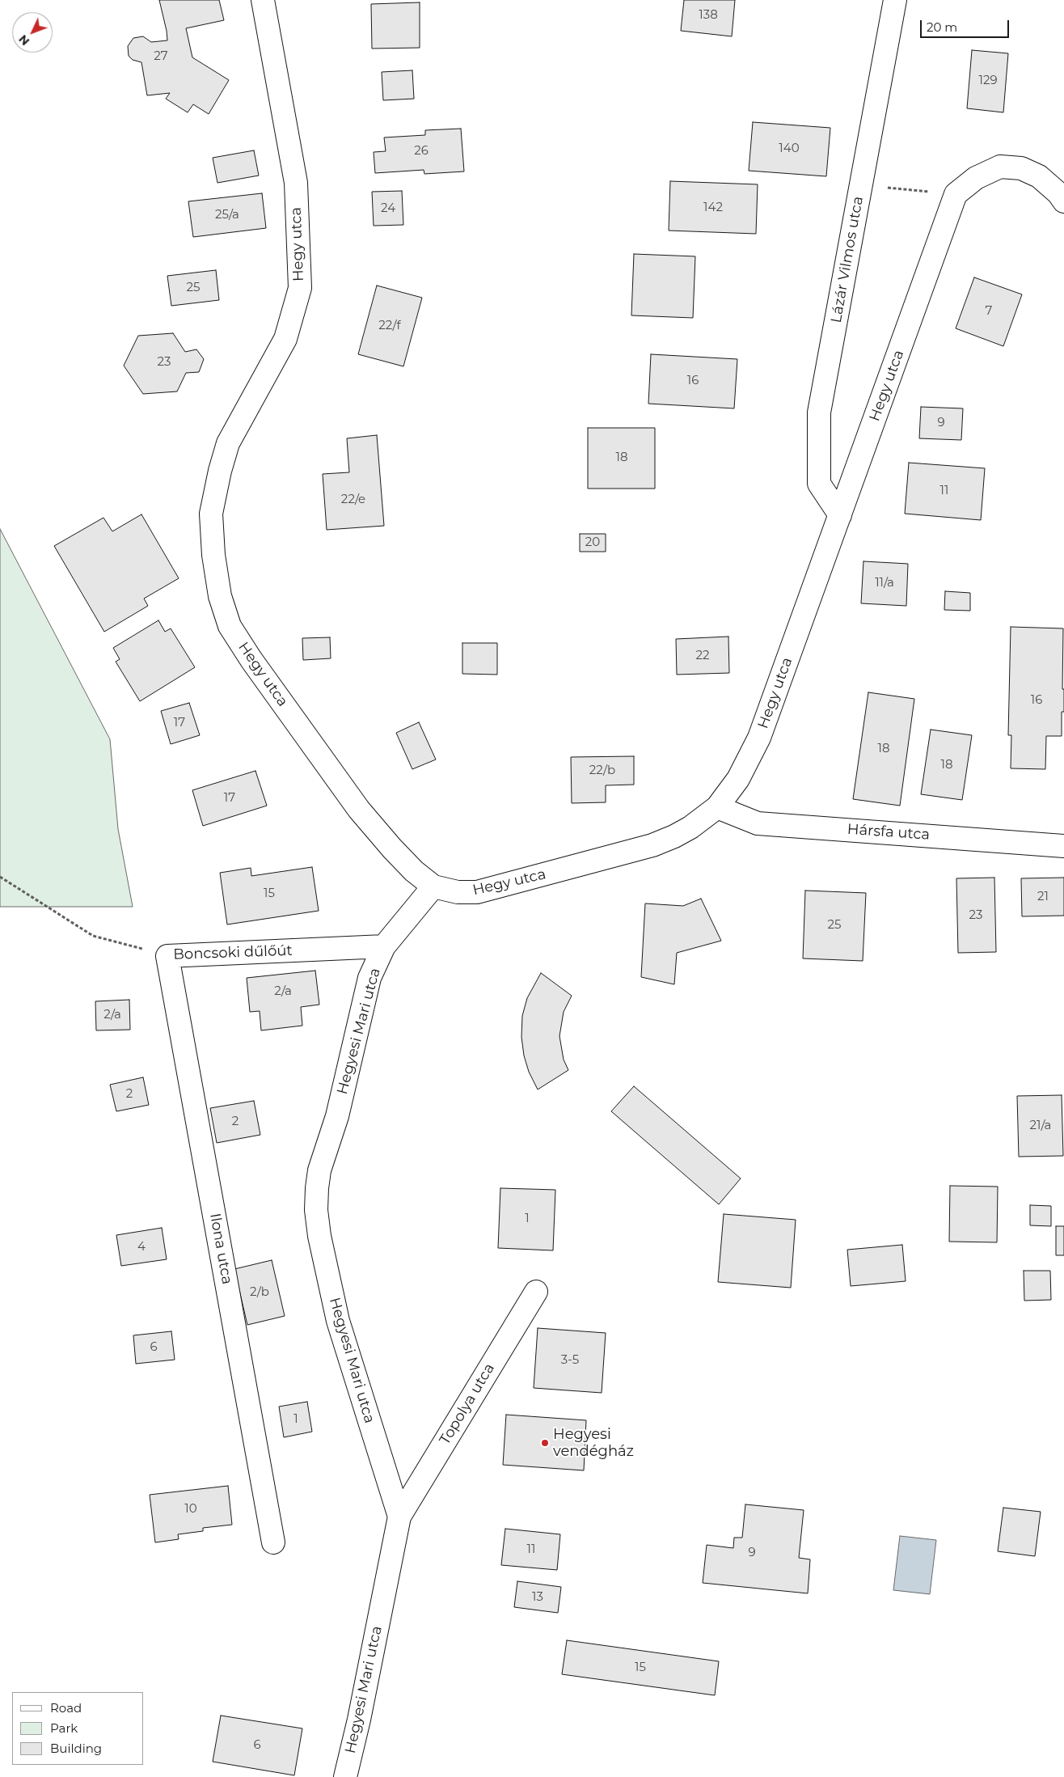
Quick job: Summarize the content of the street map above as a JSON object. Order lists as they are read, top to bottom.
{
  "streets": {
    "street": [
      "Hegy utca",
      "Lázár Vilmos utca",
      "Hársfa utca",
      "Boncsoki dűlőút",
      "Hegyesi Mari utca",
      "Ilona utca",
      "Topolya utca"
    ]
  },
  "crossings": [
    ["Hegy utca", "Lázár Vilmos utca"],
    ["Hegy utca", "Hársfa utca"],
    ["Boncsoki dűlőút", "Hegyesi Mari utca"],
    ["Boncsoki dűlőút", "Ilona utca"],
    ["Hegyesi Mari utca", "Topolya utca"]
  ],
  "places": ["Hegyesi vendégház"],
  "house_numbers": [
    "138",
    "27",
    "129",
    "140",
    "26",
    "142",
    "24",
    "25/a",
    "25",
    "7",
    "22/f",
    "23",
    "16",
    "9",
    "18",
    "11",
    "22/e",
    "20",
    "11/a",
    "22",
    "16",
    "17",
    "18",
    "18",
    "22/b",
    "17",
    "15",
    "21",
    "23",
    "25",
    "2/a",
    "2/a",
    "2",
    "2",
    "21/a",
    "1",
    "4",
    "2/b",
    "6",
    "3-5",
    "1",
    "10",
    "11",
    "9",
    "13",
    "15",
    "6"
  ],
  "legend": ["Road", "Park", "Building"],
  "scale_bar": "20 m",
  "north": "bottom left"
}
